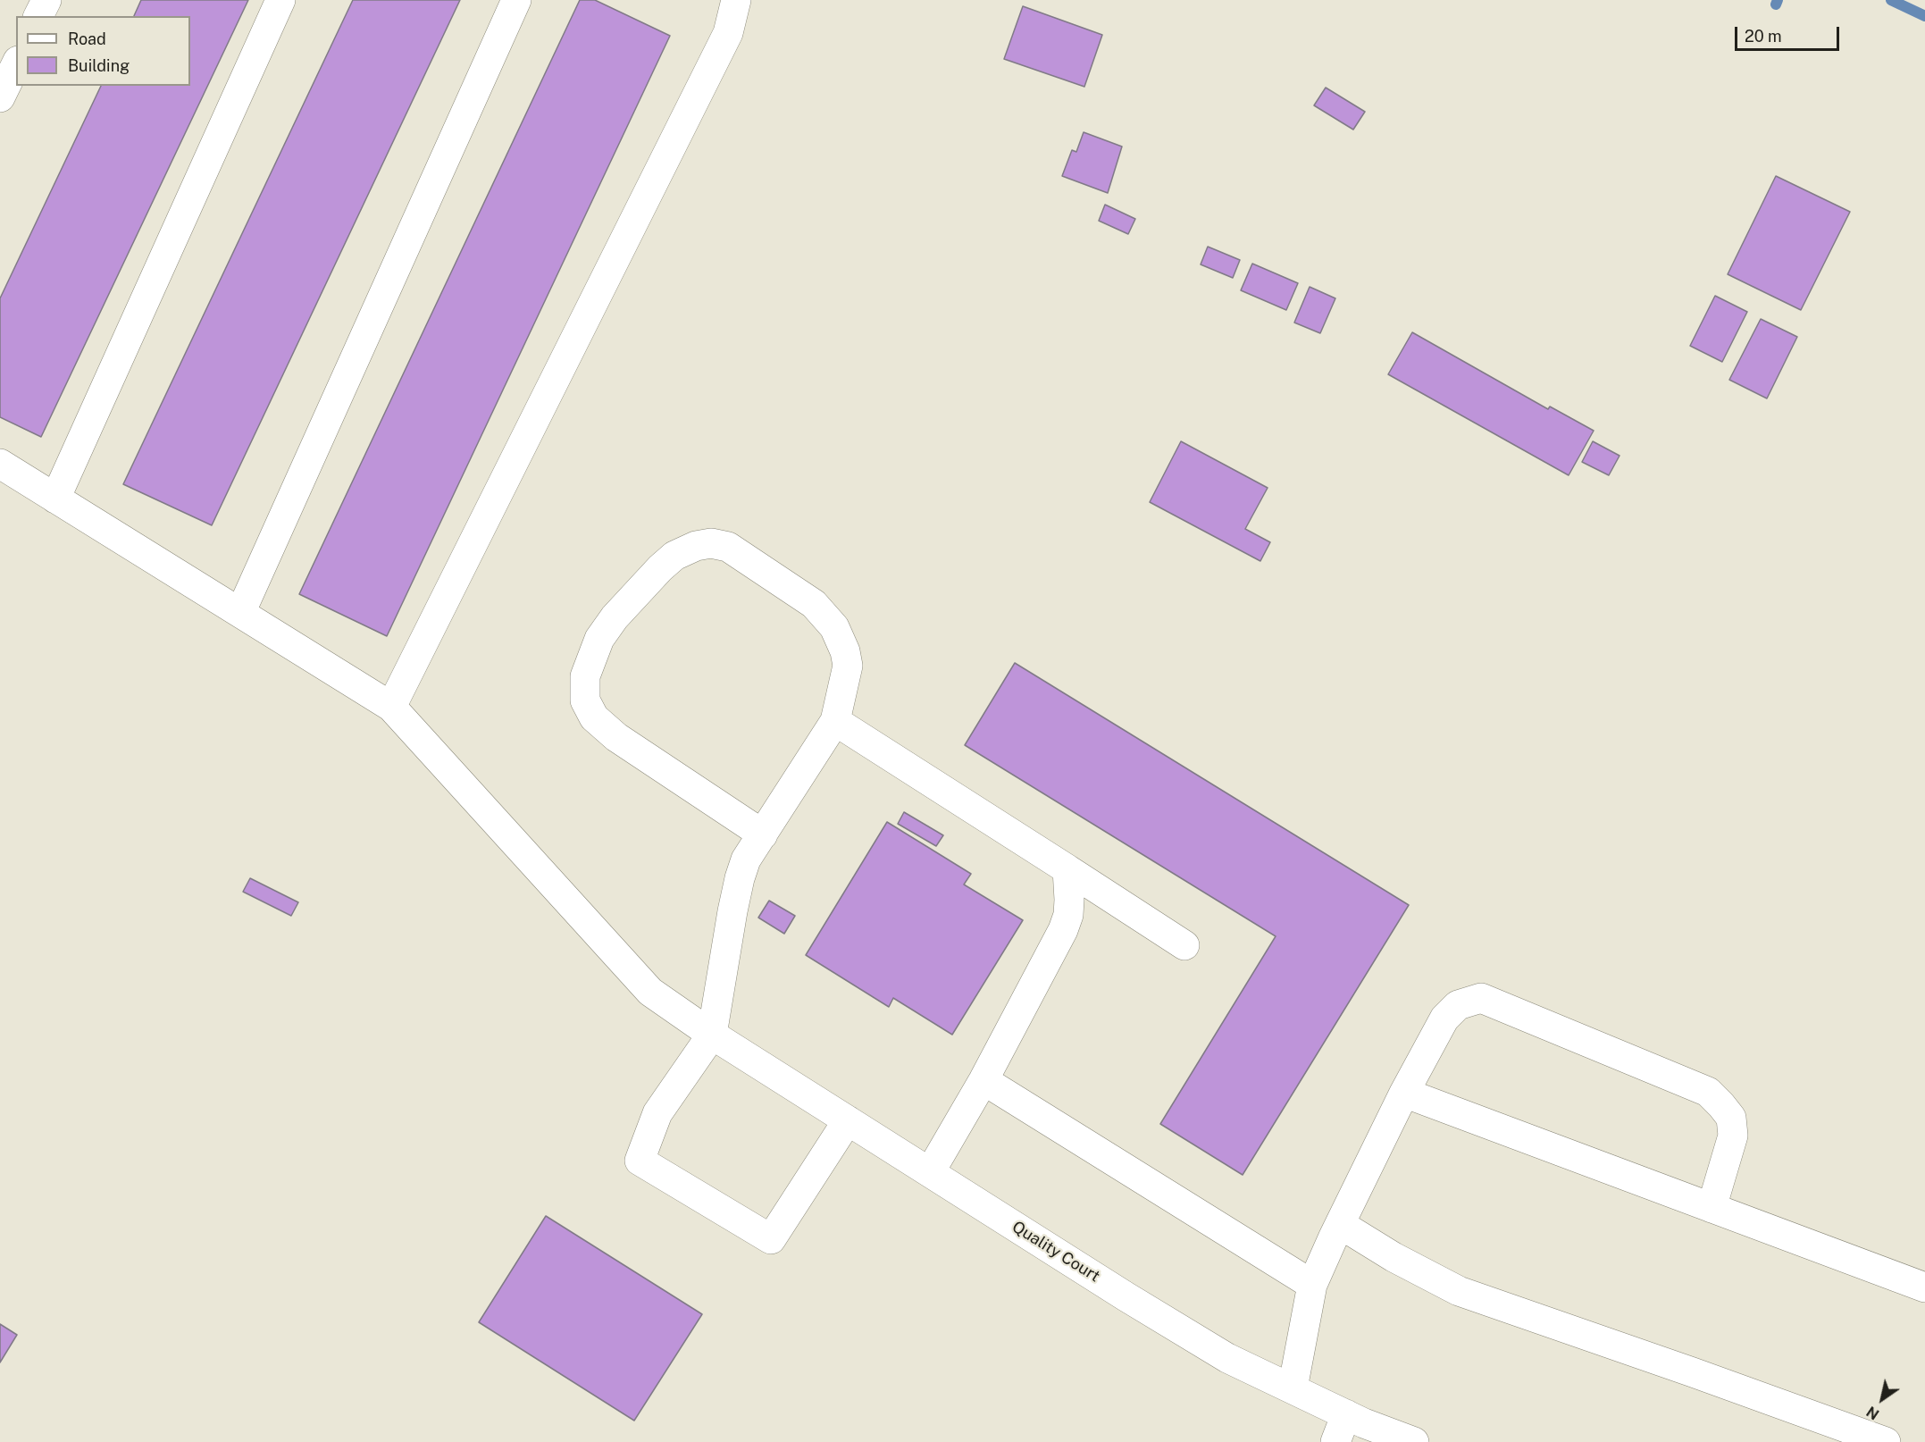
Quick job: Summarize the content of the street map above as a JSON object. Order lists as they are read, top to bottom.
{
  "streets": {
    "street": ["Quality Court"]
  },
  "legend": ["Road", "Building"],
  "scale_bar": "20 m",
  "north": "bottom left"
}
